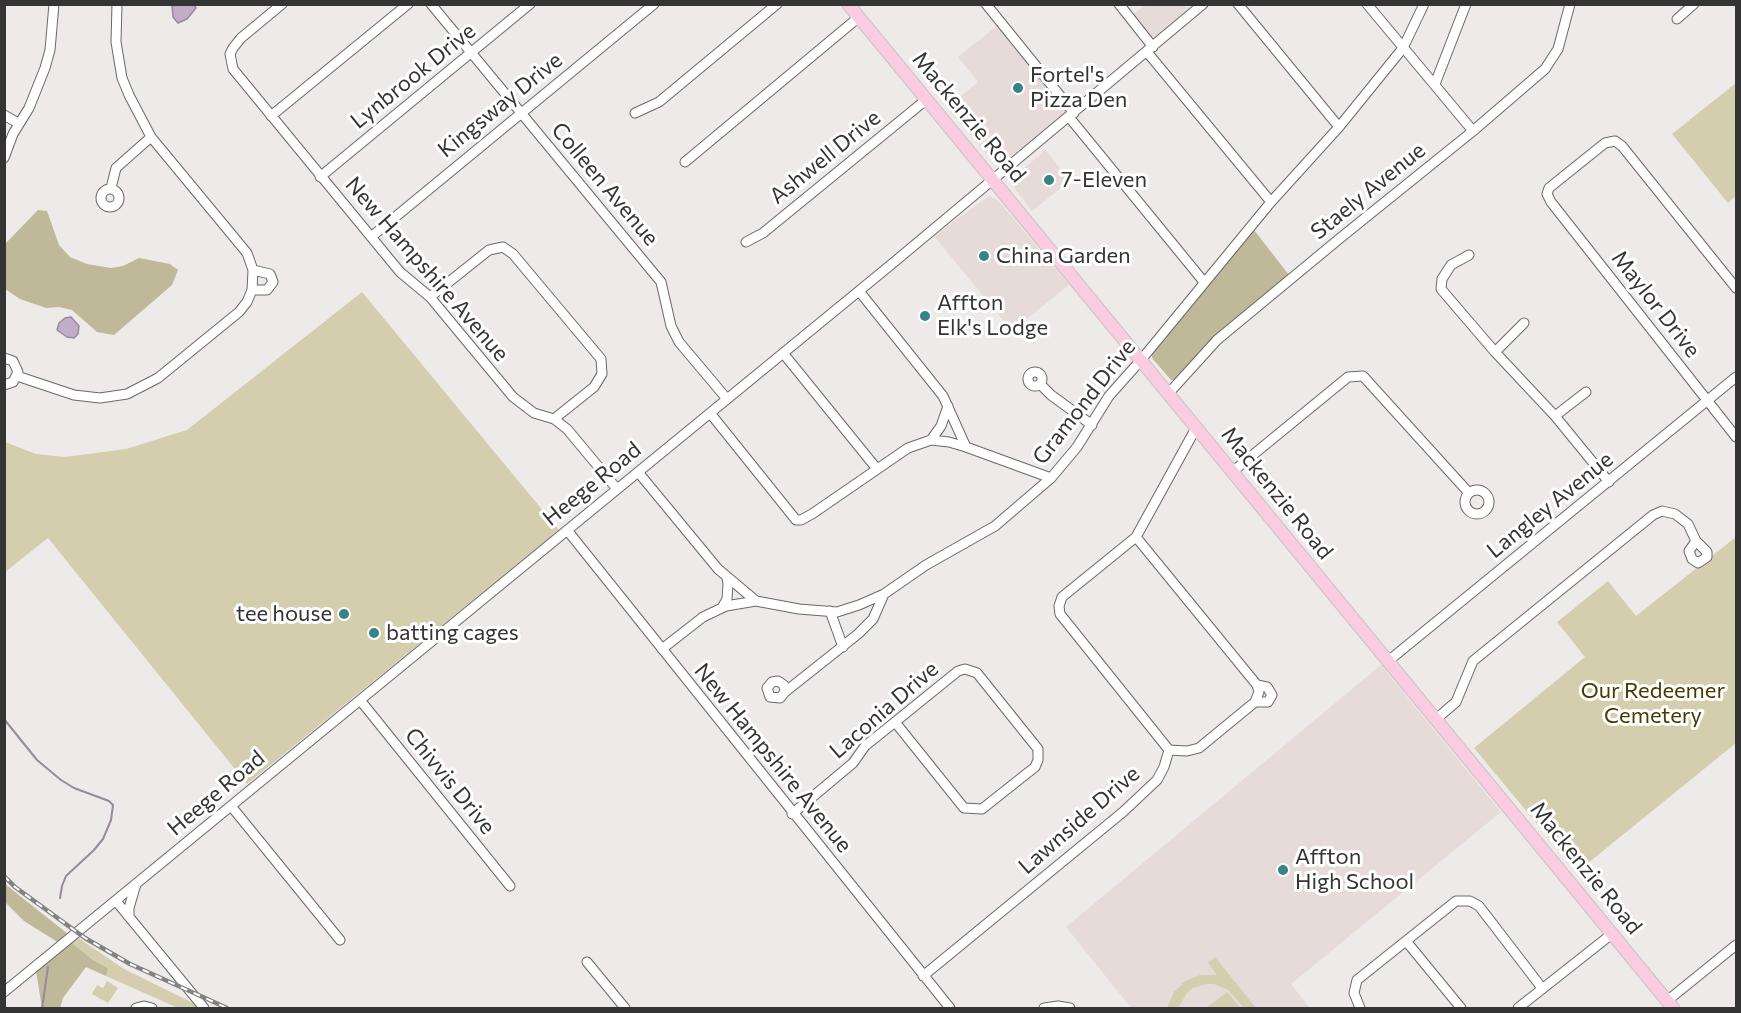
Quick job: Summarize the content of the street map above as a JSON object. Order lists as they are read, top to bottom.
{
  "streets": {
    "main road": ["Mackenzie Road"],
    "street": [
      "Lynbrook Drive",
      "Kingsway Drive",
      "Ashwell Drive",
      "Colleen Avenue",
      "Staely Avenue",
      "New Hampshire Avenue",
      "Maylor Drive",
      "Gramond Drive",
      "Heege Road",
      "Langley Avenue",
      "Laconia Drive",
      "Chivvis Drive",
      "Lawnside Drive"
    ]
  },
  "crossings": [
    ["Lynbrook Drive", "Colleen Avenue"],
    ["Lynbrook Drive", "New Hampshire Avenue"],
    ["Kingsway Drive", "Colleen Avenue"],
    ["Kingsway Drive", "New Hampshire Avenue"],
    ["Mackenzie Road", "Ashwell Drive"],
    ["Mackenzie Road", "Staely Avenue"],
    ["Mackenzie Road", "Gramond Drive"],
    ["Mackenzie Road", "Heege Road"],
    ["Mackenzie Road", "Langley Avenue"],
    ["Colleen Avenue", "Heege Road"],
    ["New Hampshire Avenue", "Gramond Drive"],
    ["New Hampshire Avenue", "Heege Road"],
    ["New Hampshire Avenue", "Laconia Drive"],
    ["New Hampshire Avenue", "Lawnside Drive"],
    ["Maylor Drive", "Langley Avenue"],
    ["Heege Road", "Chivvis Drive"]
  ],
  "parks": ["Our Redeemer Cemetery"],
  "places": [
    "Fortel's Pizza Den",
    "7-Eleven",
    "China Garden",
    "Affton Elk's Lodge",
    "tee house",
    "batting cages",
    "Affton High School"
  ]
}
